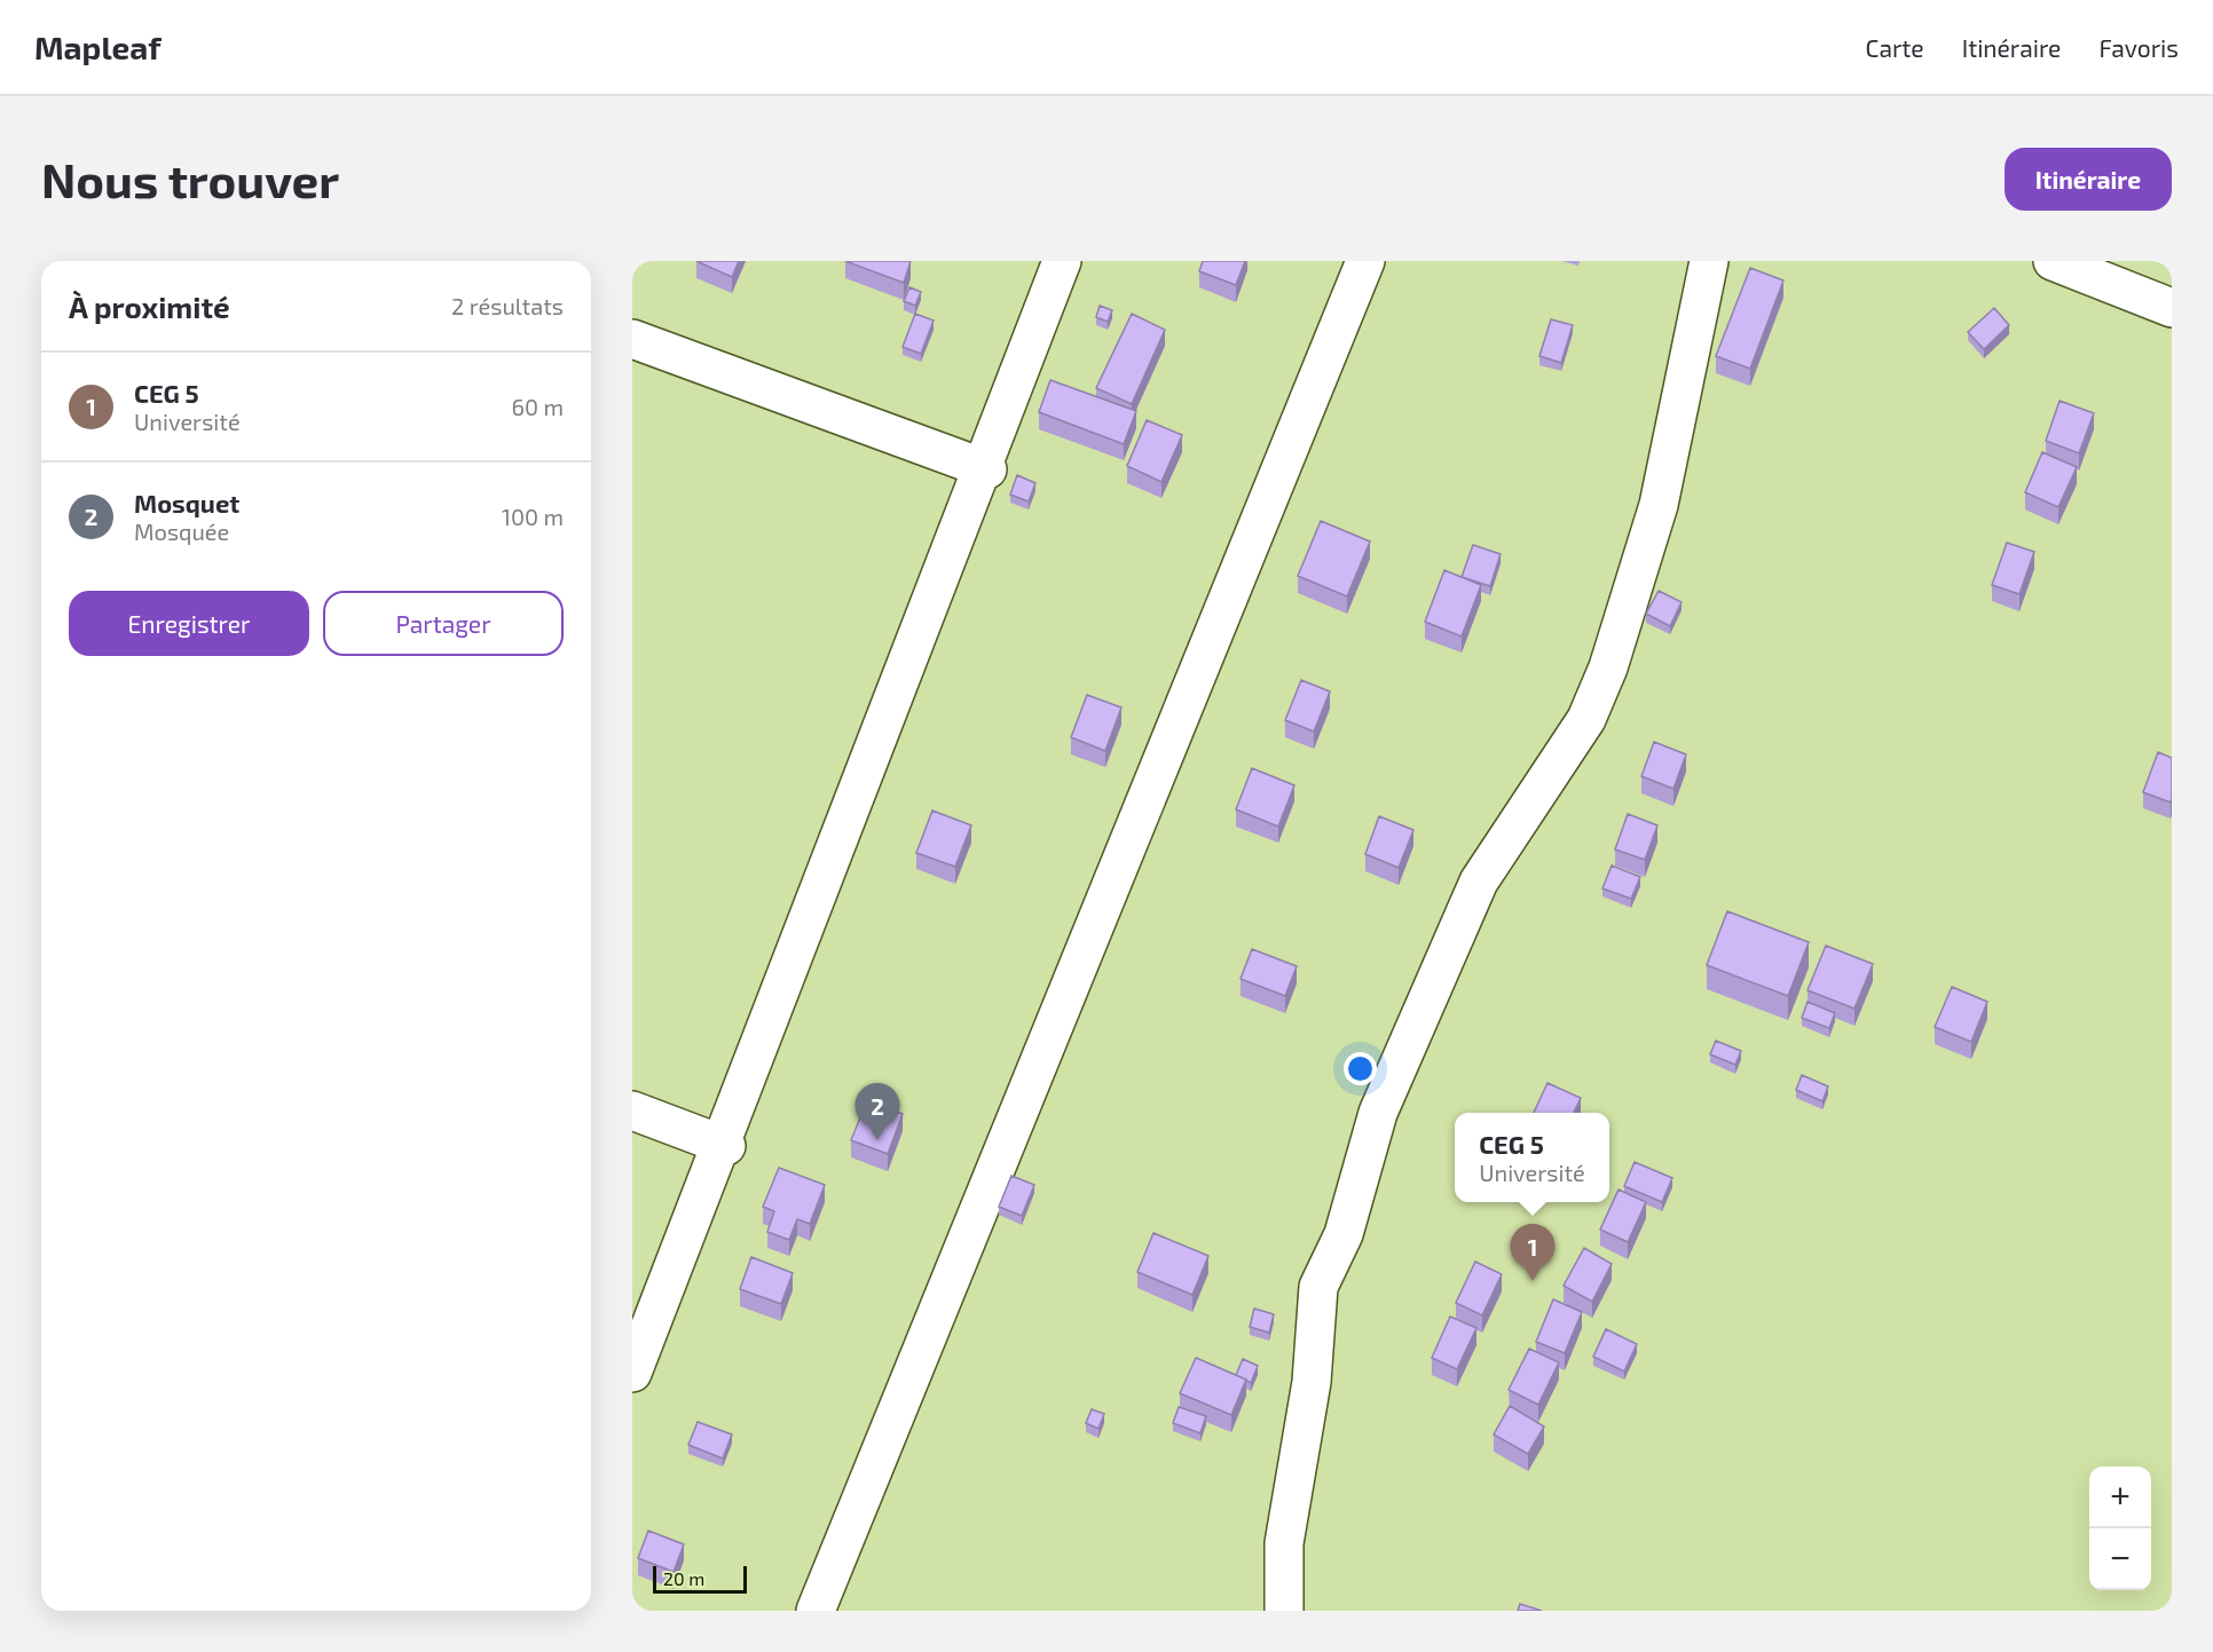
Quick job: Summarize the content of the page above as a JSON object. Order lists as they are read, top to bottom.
{
  "scale_bar": "20 m",
  "page": {
    "header": "Mapleaf",
    "nav": ["Carte", "Itinéraire", "Favoris"],
    "buttons": [
      "Itinéraire",
      ["Enregistrer", "Partager"]
    ],
    "title": "Nous trouver",
    "heading": ["À proximité", "2 résultats"],
    "list": [
      {
        "mark": "1",
        "name": "CEG 5",
        "note": "Université",
        "value": "60 m"
      },
      {
        "mark": "2",
        "name": "Mosquet",
        "note": "Mosquée",
        "value": "100 m"
      }
    ],
    "pins": ["2", "1"],
    "popup": ["CEG 5", "Université"],
    "map_buttons": ["+", "−"],
    "scale": "20 m"
  }
}
